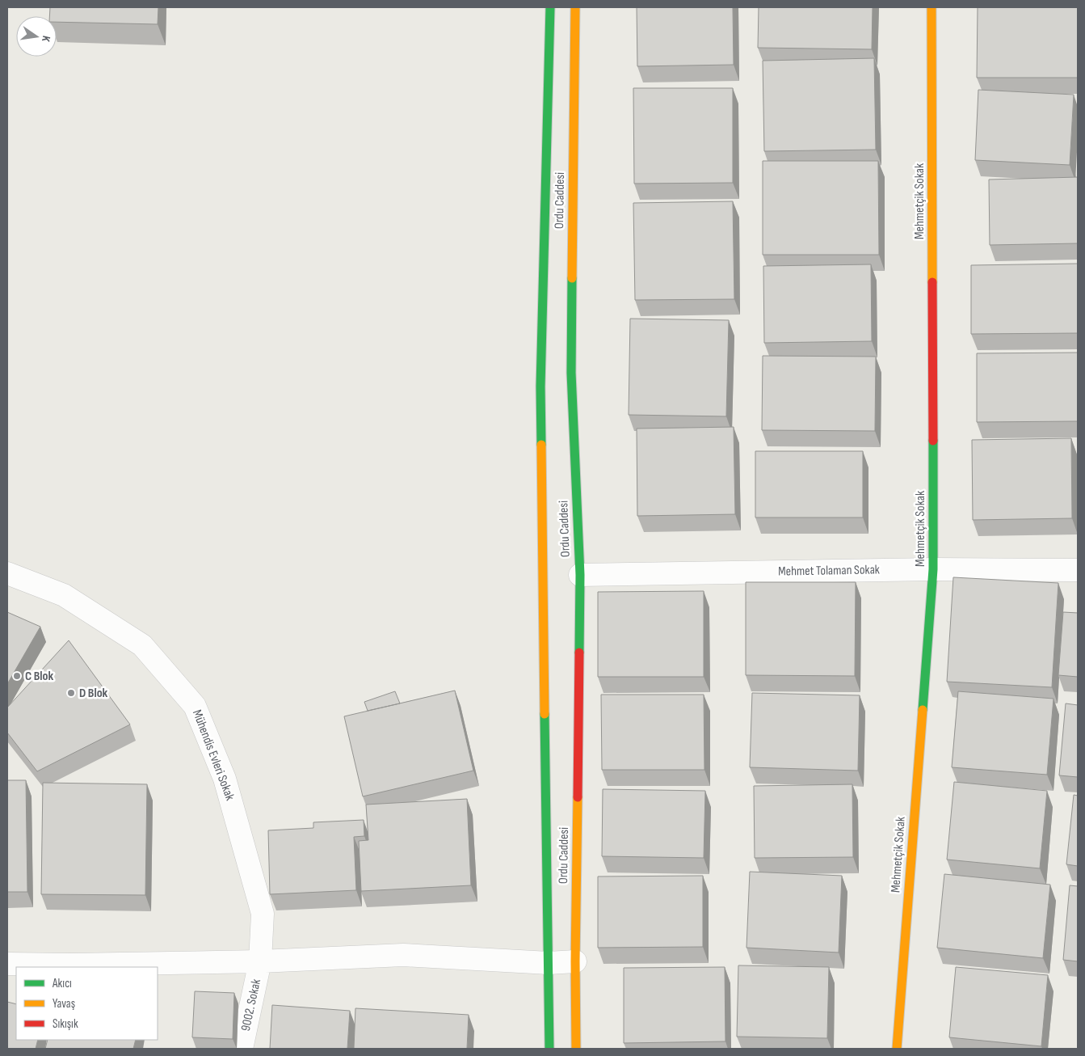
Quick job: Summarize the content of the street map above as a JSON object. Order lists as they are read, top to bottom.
{
  "streets": {
    "main road": ["Ordu Caddesi", "Mehmetçik Sokak"],
    "street": ["Mehmet Tolaman Sokak", "Mühendis Evleri Sokak", "9002. Sokak"]
  },
  "crossings": [
    ["Ordu Caddesi", "Mehmet Tolaman Sokak"],
    ["Mehmetçik Sokak", "Mehmet Tolaman Sokak"],
    ["Mühendis Evleri Sokak", "9002. Sokak"]
  ],
  "places": ["C Blok", "D Blok"],
  "legend": ["Akıcı", "Yavaş", "Sıkışık"],
  "north": "right"
}
